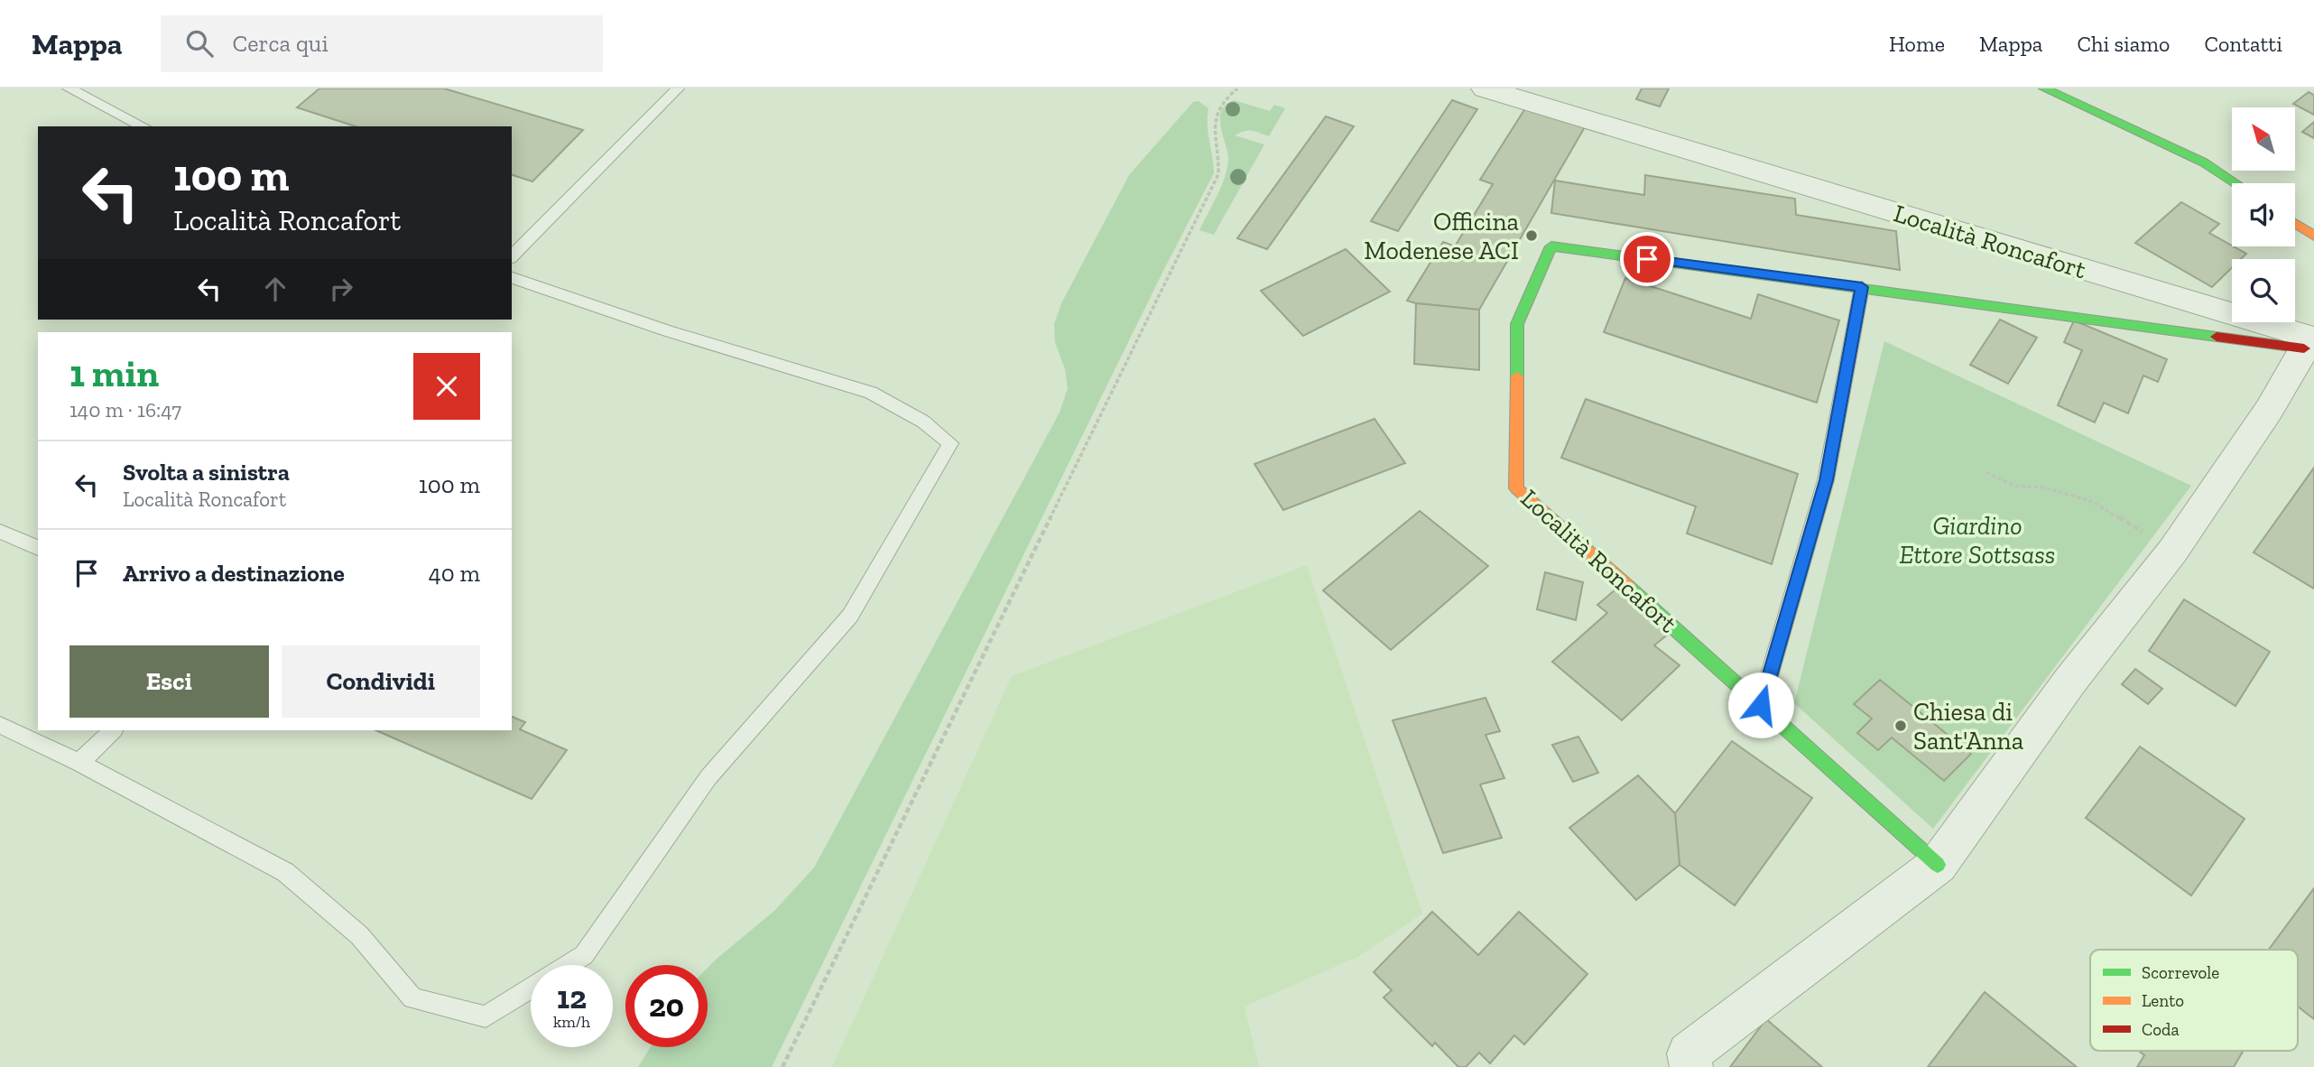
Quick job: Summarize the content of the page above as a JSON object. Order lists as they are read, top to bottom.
{
  "streets": {
    "street": ["Località Roncafort"]
  },
  "parks": ["Giardino Ettore Sottsass"],
  "places": ["Officina Modenese ACI", "Chiesa di Sant'Anna"],
  "legend": ["Scorrevole", "Lento", "Coda"],
  "north": "top left",
  "page": {
    "header": "Mappa",
    "search": "Cerca qui",
    "nav": [
      "Home",
      "Mappa",
      "Chi siamo",
      "Contatti"
    ],
    "turn": ["100 m", "Località Roncafort"],
    "heading": ["1 min", "140 m · 16:47"],
    "list": [
      {
        "name": "Svolta a sinistra",
        "note": "Località Roncafort",
        "value": "100 m"
      },
      {
        "name": "Arrivo a destinazione",
        "value": "40 m"
      }
    ],
    "buttons": ["Esci", "Condividi"],
    "speed": "12 km/h",
    "limit": "20"
  }
}
